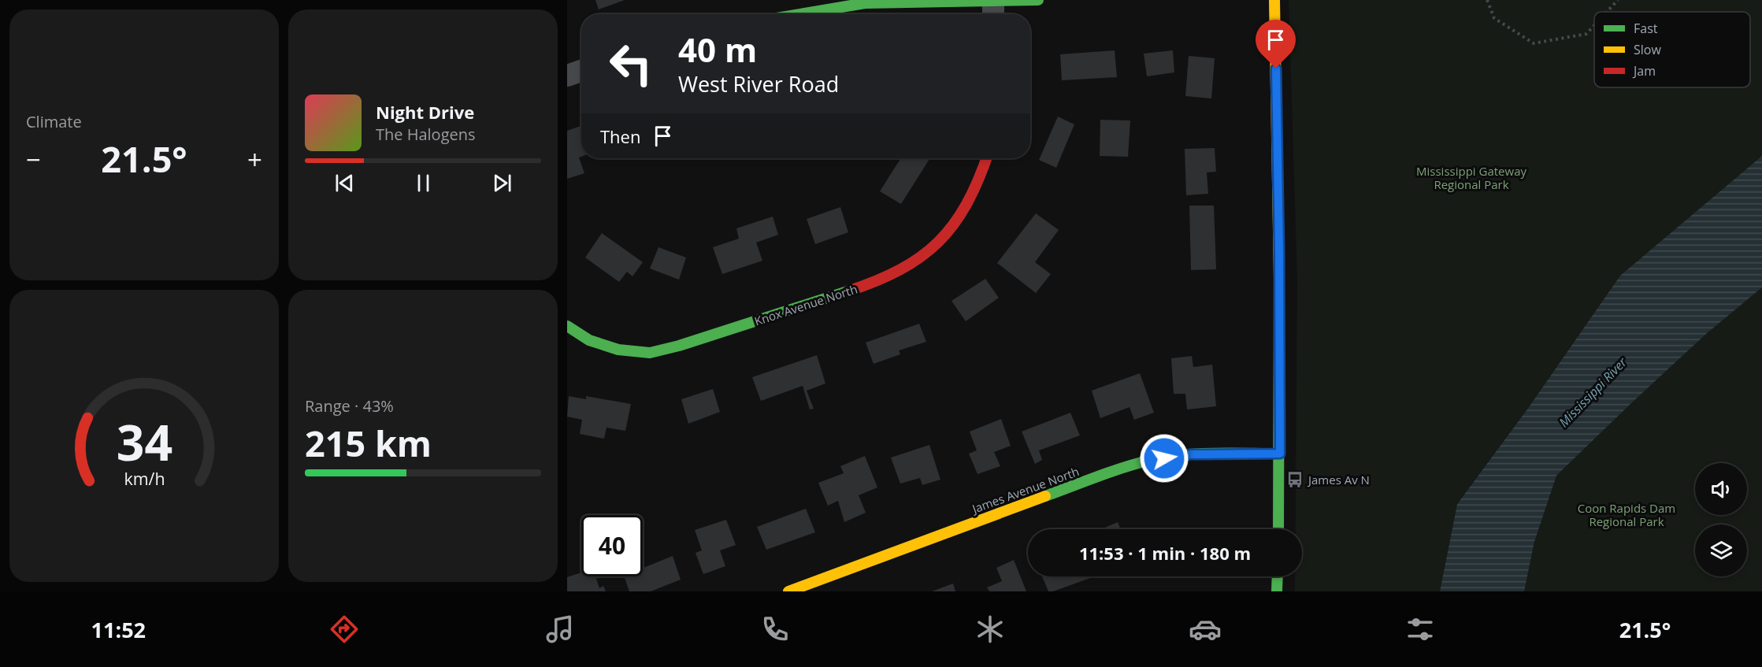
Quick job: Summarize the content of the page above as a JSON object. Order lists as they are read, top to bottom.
{
  "streets": {
    "street": ["Knox Avenue North", "James Avenue North"]
  },
  "water": ["Mississippi River"],
  "parks": ["Mississippi Gateway Regional Park", "Coon Rapids Dam Regional Park"],
  "places": {
    "bus stop": ["James Av N"]
  },
  "legend": ["Fast", "Slow", "Jam"],
  "page": {
    "tile": [
      "Climate",
      ["Range · 43%", "215 km"]
    ],
    "turn": ["40 m", "West River Road"],
    "song": ["Night Drive", "The Halogens"],
    "then": "Then",
    "heat": ["−", "21.5°", "+"],
    "limit": "40",
    "trip": "11:53 · 1 min · 180 m",
    "tabs": ["11:52", "21.5°"],
    "gauge": ["34", "km/h"]
  }
}
